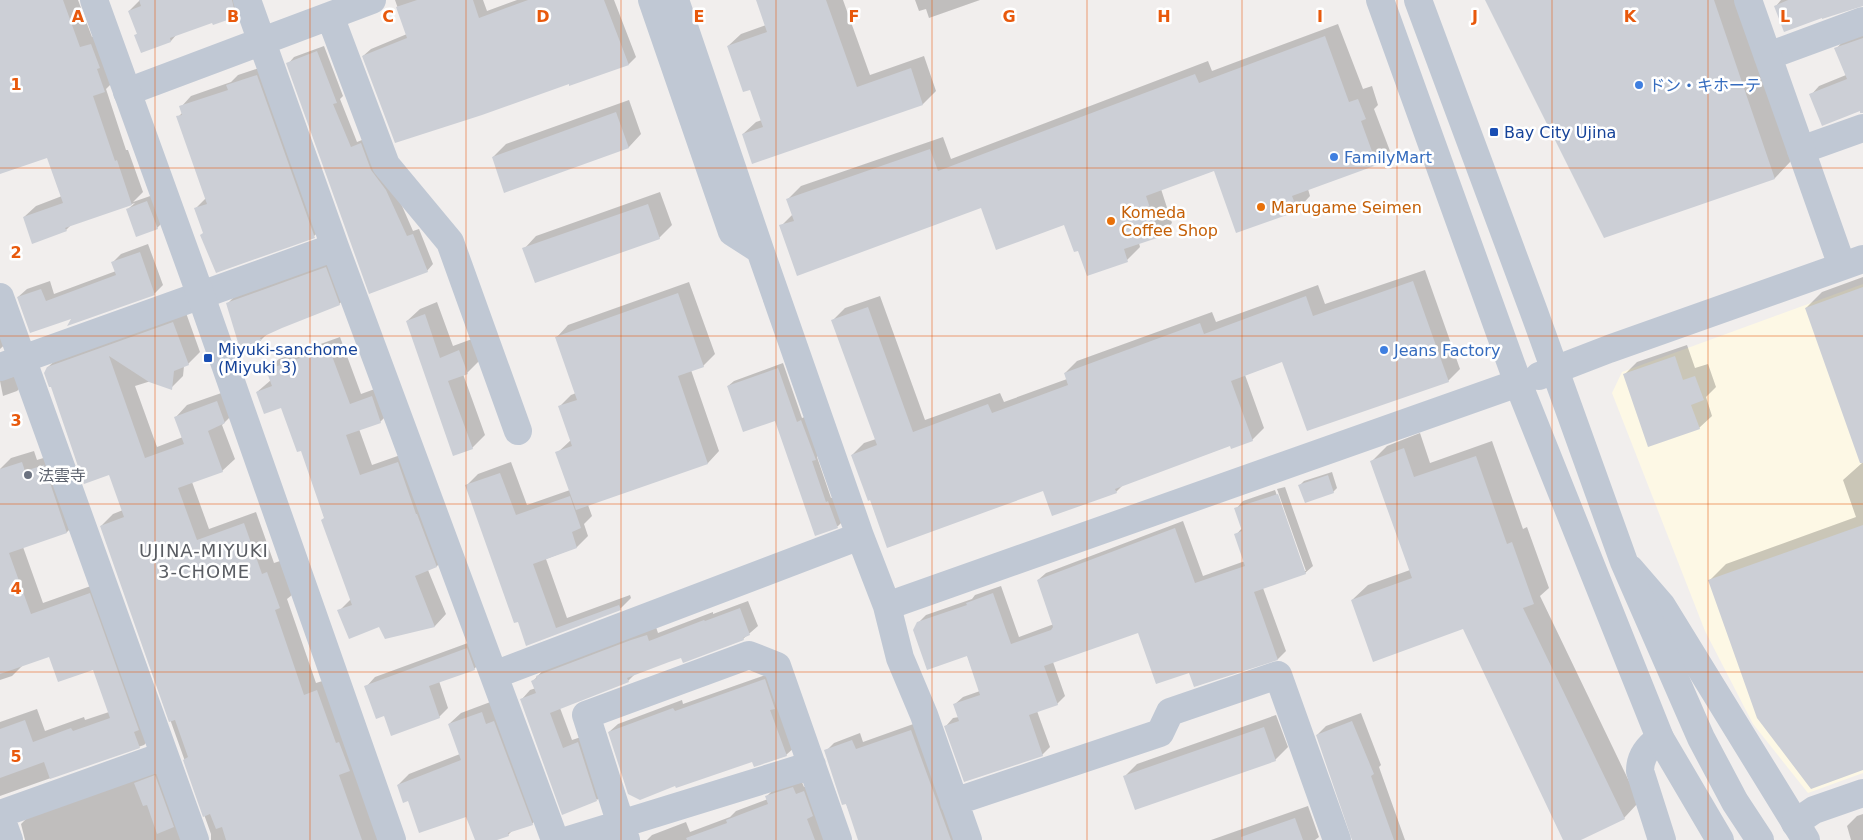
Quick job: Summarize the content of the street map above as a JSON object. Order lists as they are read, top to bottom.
{
  "districts": ["UJINA-MIYUKI 3-CHOME"],
  "places": {
    "other": [
      "ドン・キホーテ",
      "FamilyMart",
      "Marugame Seimen",
      "Komeda Coffee Shop",
      "Jeans Factory",
      "法雲寺"
    ],
    "transit": ["Bay City Ujina", "Miyuki-sanchome (Miyuki 3)"]
  },
  "grid": {
    "columns": [
      "A",
      "B",
      "C",
      "D",
      "E",
      "F",
      "G",
      "H",
      "I",
      "J",
      "K",
      "L"
    ],
    "rows": [
      "1",
      "2",
      "3",
      "4",
      "5"
    ]
  }
}
